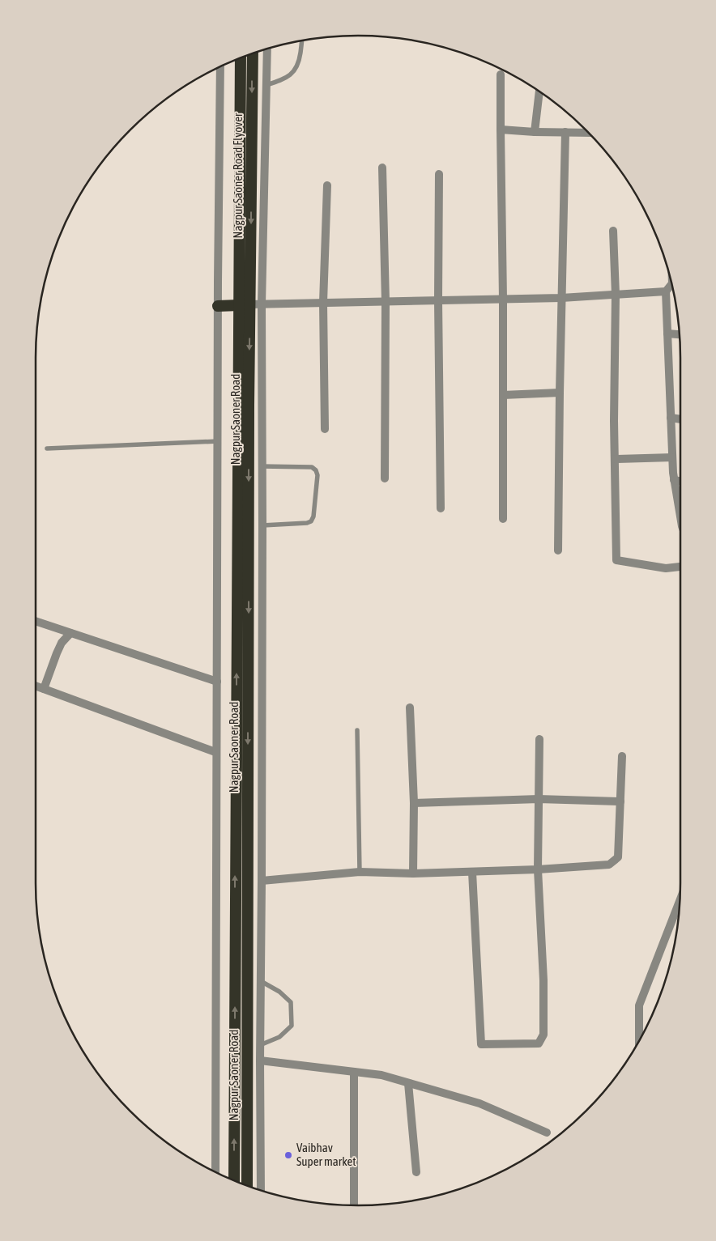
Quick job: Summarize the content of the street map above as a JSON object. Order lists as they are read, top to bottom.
{
  "streets": {
    "highway": ["Nagpur Saoner Road Flyover", "Nagpur Saoner Road"]
  },
  "crossings": [
    ["Nagpur Saoner Road Flyover", "Nagpur Saoner Road"]
  ],
  "places": ["Vaibhav Super market"]
}
